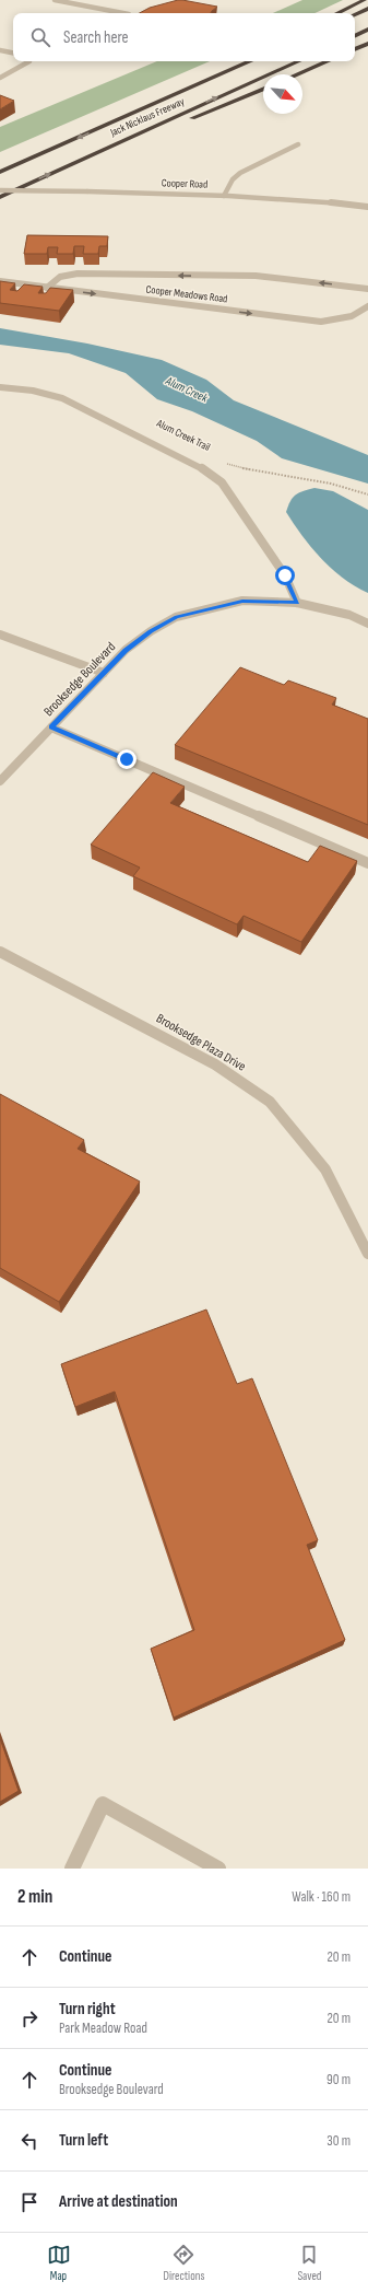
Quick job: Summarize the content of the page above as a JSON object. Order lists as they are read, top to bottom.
{
  "streets": {
    "highway": ["Jack Nicklaus Freeway"],
    "street": [
      "Cooper Road",
      "Cooper Meadows Road",
      "Brooksedge Boulevard",
      "Brooksedge Plaza Drive"
    ]
  },
  "water": ["Alum Creek"],
  "north": "bottom right",
  "page": {
    "search": "Search here",
    "heading": ["2 min", "Walk · 160 m"],
    "list": [
      ["Continue", "20 m"],
      ["Turn right", "Park Meadow Road", "20 m"],
      ["Continue", "Brooksedge Boulevard", "90 m"],
      ["Turn left", "30 m"],
      "Arrive at destination"
    ],
    "nav": ["Map", "Directions", "Saved"]
  }
}
